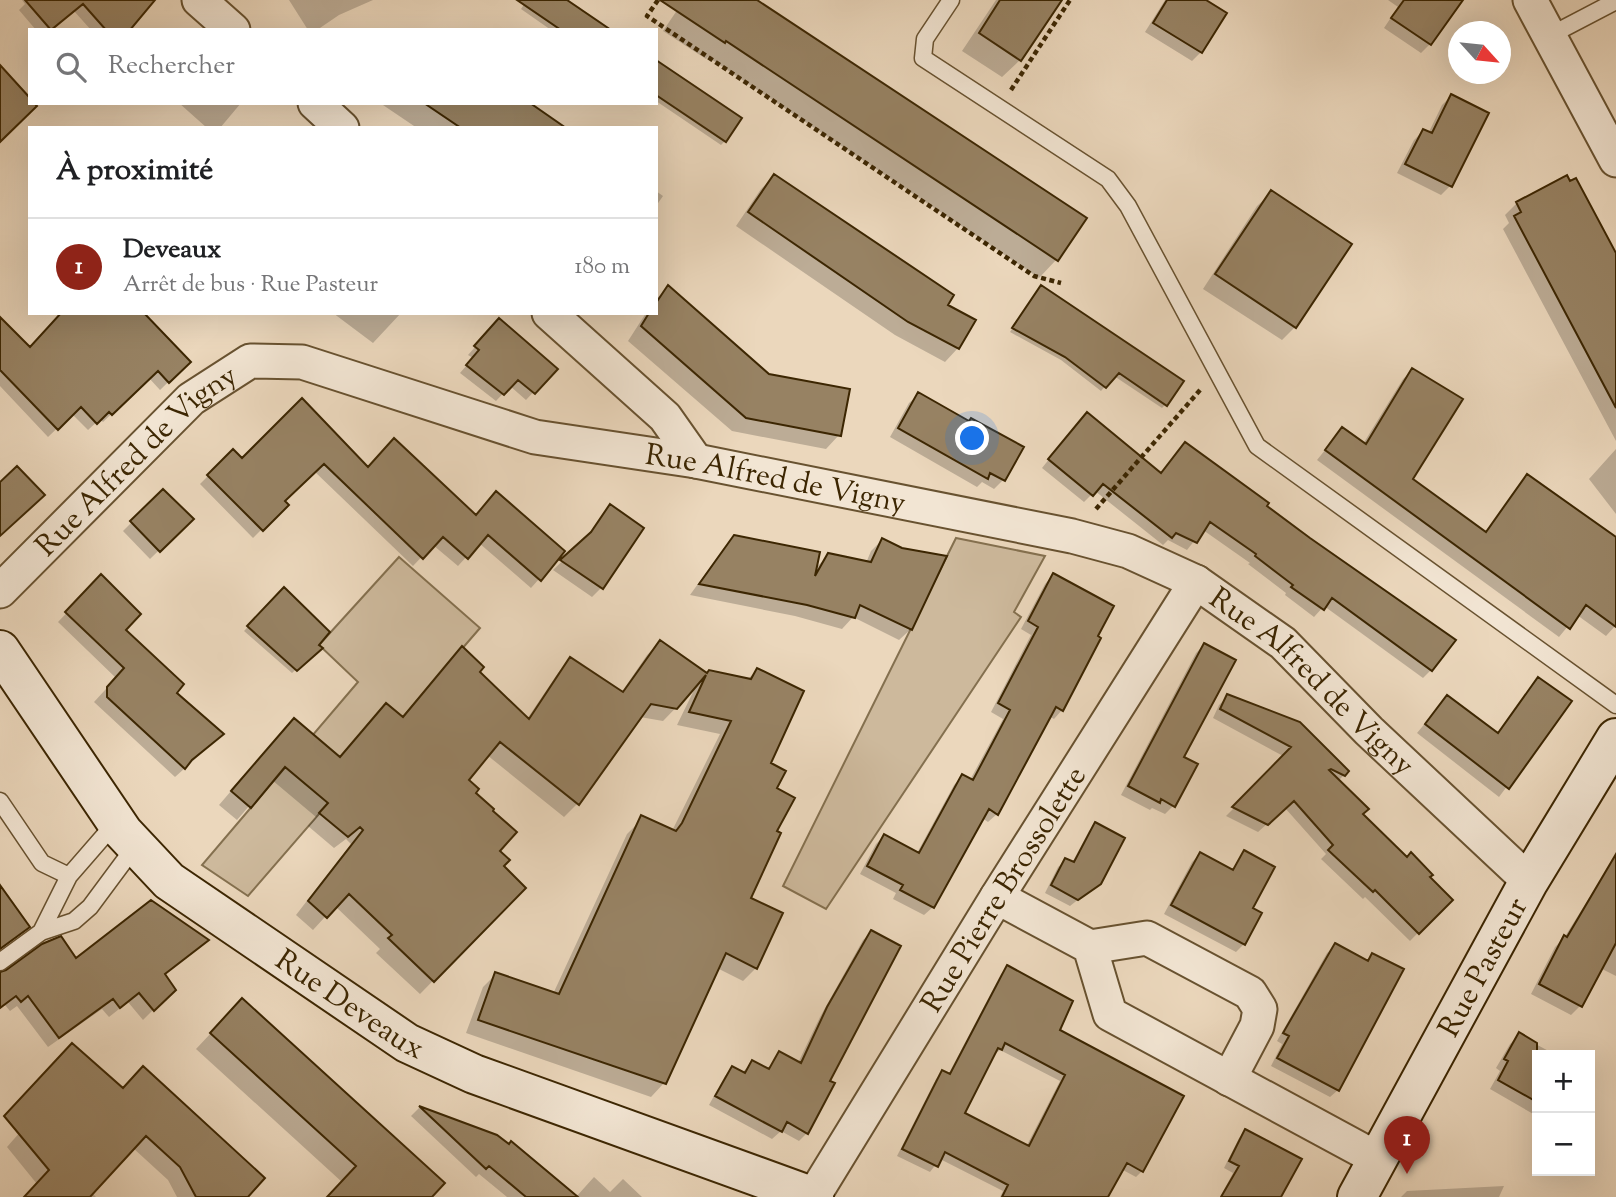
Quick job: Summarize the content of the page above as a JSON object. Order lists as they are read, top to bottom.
{
  "streets": {
    "street": [
      "Rue Alfred de Vigny",
      "Rue Pierre Brossolette",
      "Rue Pasteur",
      "Rue Deveaux"
    ]
  },
  "crossings": [
    ["Rue Alfred de Vigny", "Rue Pierre Brossolette"],
    ["Rue Alfred de Vigny", "Rue Pasteur"],
    ["Rue Pierre Brossolette", "Rue Deveaux"]
  ],
  "north": "bottom right",
  "page": {
    "search": "Rechercher",
    "heading": "À proximité",
    "list": [
      {
        "mark": "1",
        "name": "Deveaux",
        "note": "Arrêt de bus · Rue Pasteur",
        "value": "180 m"
      }
    ],
    "map_buttons": ["+", "−"],
    "pins": "1"
  }
}
